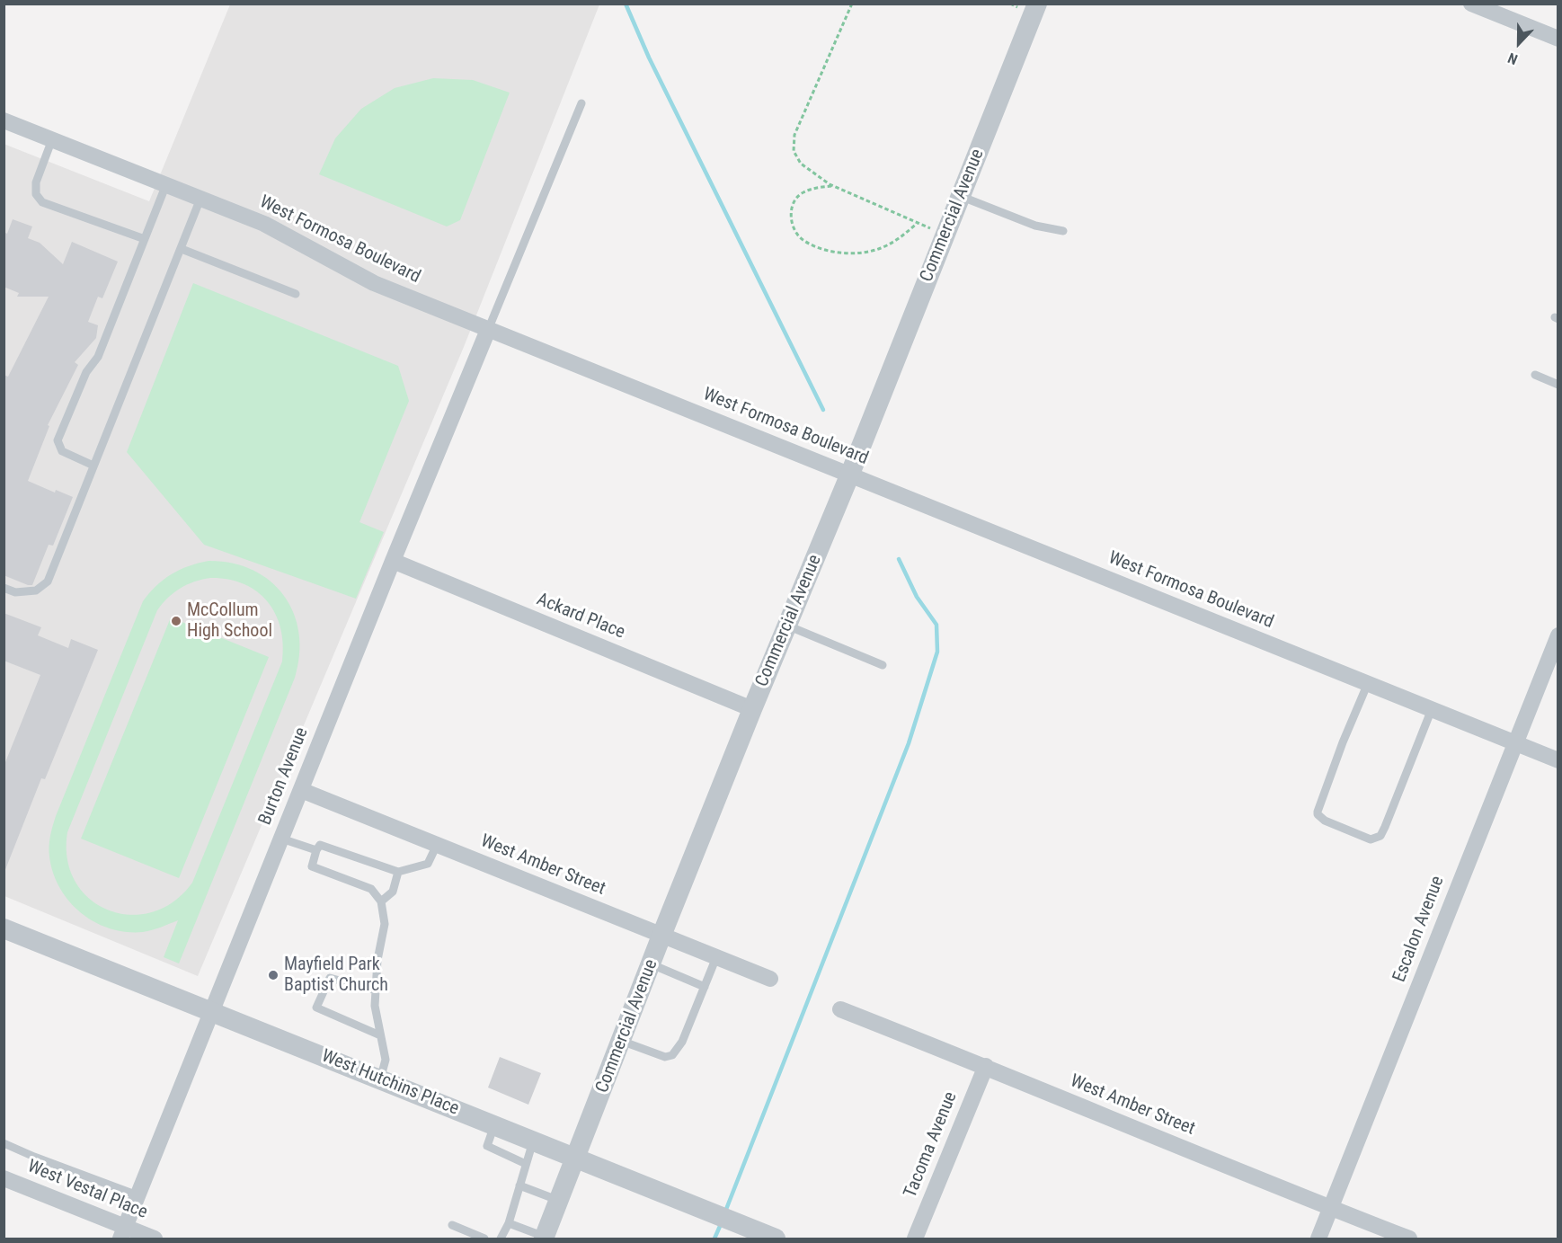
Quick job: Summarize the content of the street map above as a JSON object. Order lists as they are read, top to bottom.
{
  "streets": {
    "street": [
      "Commercial Avenue",
      "West Formosa Boulevard",
      "Ackard Place",
      "Burton Avenue",
      "West Amber Street",
      "Escalon Avenue",
      "West Hutchins Place",
      "Tacoma Avenue",
      "West Vestal Place"
    ]
  },
  "crossings": [
    ["Commercial Avenue", "West Formosa Boulevard"],
    ["Commercial Avenue", "Ackard Place"],
    ["Commercial Avenue", "West Amber Street"],
    ["Commercial Avenue", "West Hutchins Place"],
    ["West Formosa Boulevard", "Burton Avenue"],
    ["West Formosa Boulevard", "Escalon Avenue"],
    ["Ackard Place", "Burton Avenue"],
    ["Burton Avenue", "West Amber Street"],
    ["Burton Avenue", "West Hutchins Place"],
    ["Burton Avenue", "West Vestal Place"],
    ["West Amber Street", "Escalon Avenue"],
    ["West Amber Street", "Tacoma Avenue"]
  ],
  "places": ["McCollum High School", "Mayfield Park Baptist Church"],
  "north": "bottom"
}
